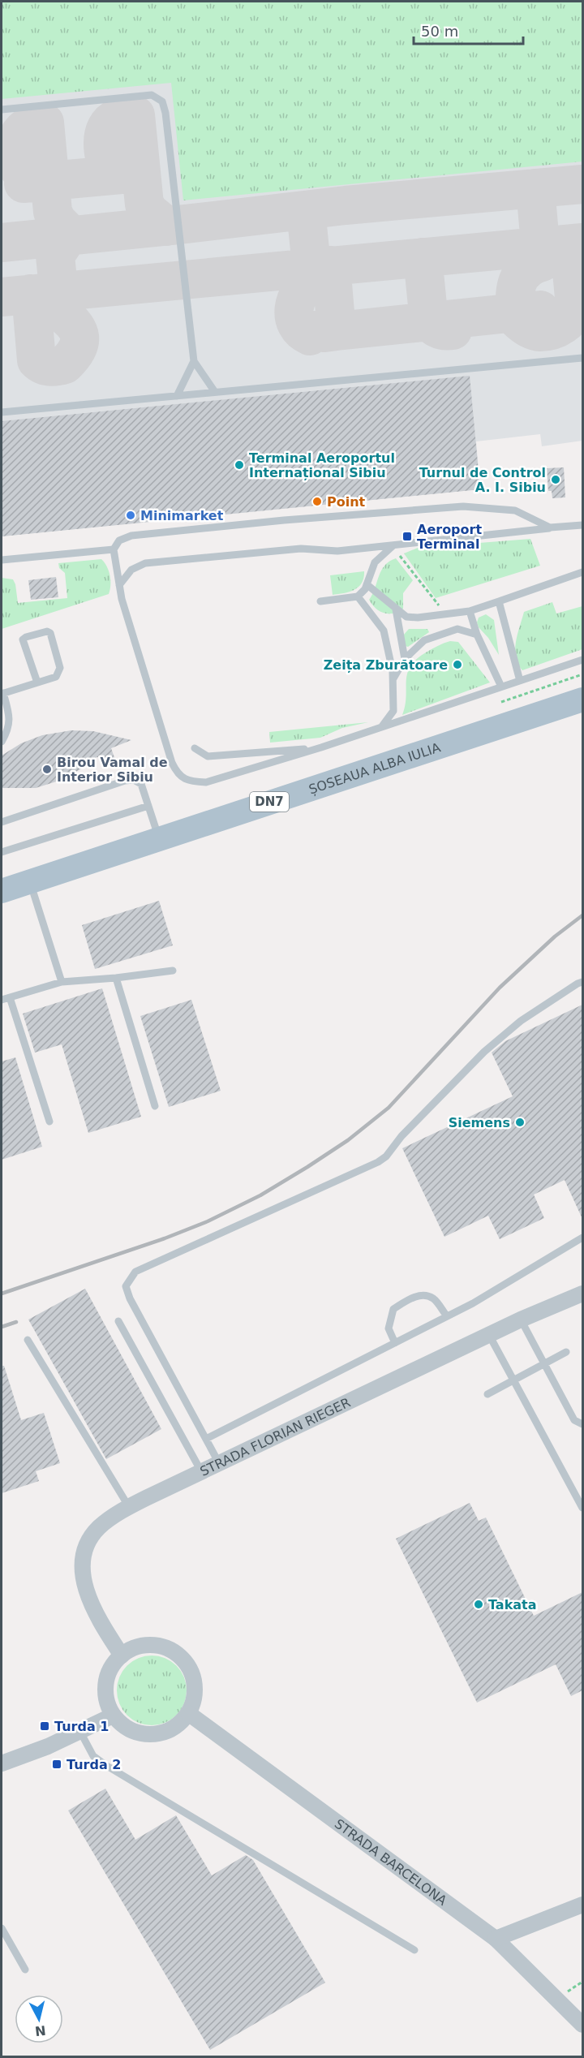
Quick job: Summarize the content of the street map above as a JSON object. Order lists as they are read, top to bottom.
{
  "streets": {
    "main road": ["ȘOSEAUA ALBA IULIA", "DN7"],
    "street": ["STRADA FLORIAN RIEGER", "STRADA BARCELONA"]
  },
  "crossings": [
    ["STRADA FLORIAN RIEGER", "STRADA BARCELONA"]
  ],
  "places": {
    "other": [
      "Terminal Aeroportul Internațional Sibiu",
      "Turnul de Control A. I. Sibiu",
      "Point",
      "Minimarket",
      "Zeița Zburătoare",
      "Birou Vamal de Interior Sibiu",
      "Siemens",
      "Takata"
    ],
    "transit": ["Aeroport Terminal", "Turda 1", "Turda 2"]
  },
  "scale_bar": "50 m",
  "north": "bottom"
}
